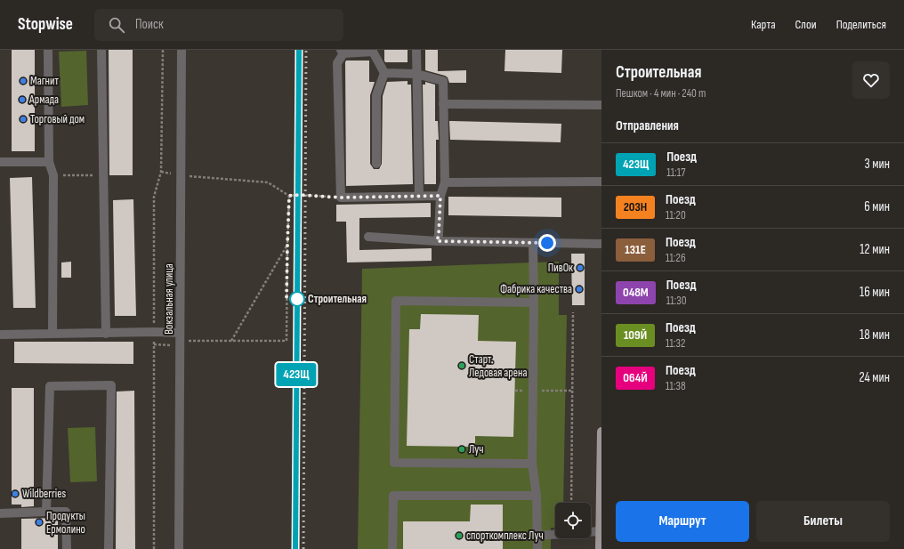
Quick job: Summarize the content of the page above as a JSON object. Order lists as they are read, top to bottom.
{
  "streets": {
    "street": ["Вокзальная улица"]
  },
  "places": [
    "Магнит",
    "Армада",
    "Торговый дом",
    "ПивОк",
    "Фабрика качества",
    "Строительная",
    "Старт. Ледовая арена",
    "Луч",
    "Wildberries",
    "Продукты Ермолино",
    "спорткомплекс Луч"
  ],
  "page": {
    "header": "Stopwise",
    "search": "Поиск",
    "nav": ["Карта", "Слои", "Поделиться"],
    "on_map": "423Щ",
    "heading": [
      ["Строительная", "Пешком · 4 мин · 240 m"],
      "Отправления"
    ],
    "list": [
      {
        "mark": "423Щ",
        "name": "Поезд",
        "note": "11:17",
        "value": "3 мин"
      },
      {
        "mark": "203Н",
        "name": "Поезд",
        "note": "11:20",
        "value": "6 мин"
      },
      {
        "mark": "131Е",
        "name": "Поезд",
        "note": "11:26",
        "value": "12 мин"
      },
      {
        "mark": "048М",
        "name": "Поезд",
        "note": "11:30",
        "value": "16 мин"
      },
      {
        "mark": "109Й",
        "name": "Поезд",
        "note": "11:32",
        "value": "18 мин"
      },
      {
        "mark": "064Й",
        "name": "Поезд",
        "note": "11:38",
        "value": "24 мин"
      }
    ],
    "buttons": ["Маршрут", "Билеты"]
  }
}
